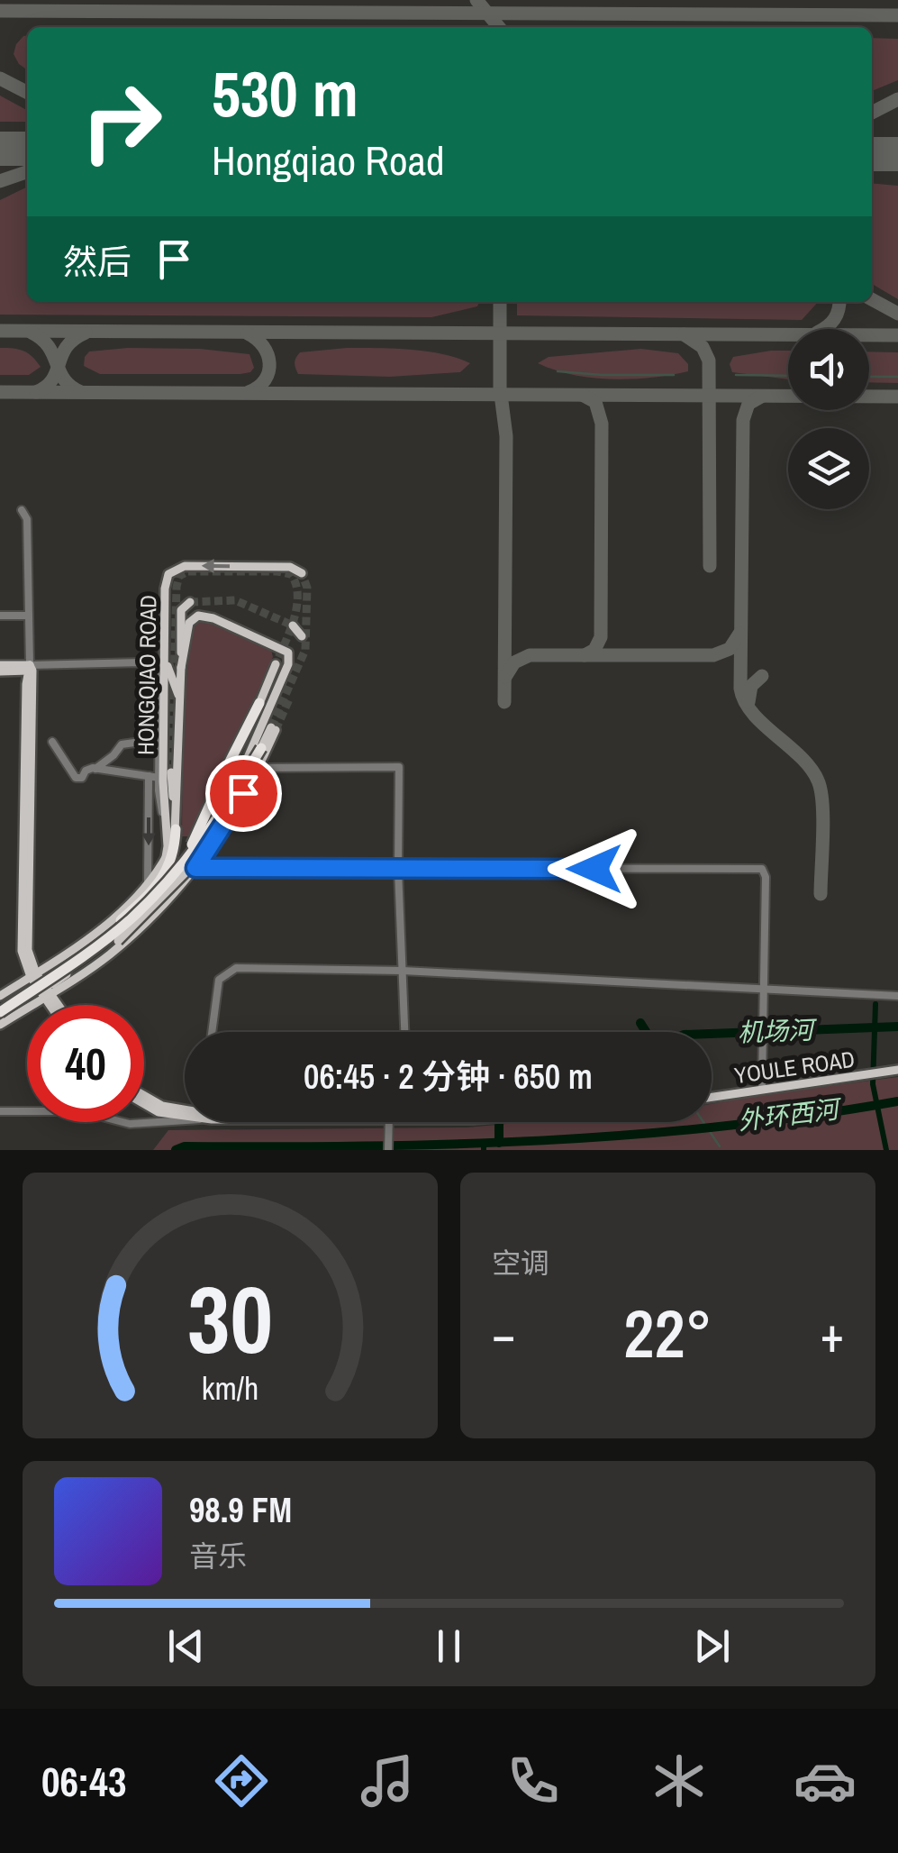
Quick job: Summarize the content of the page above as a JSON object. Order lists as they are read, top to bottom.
{
  "streets": {
    "main road": ["HONGQIAO ROAD", "YOULE ROAD"]
  },
  "water": ["机场河", "外环西河"],
  "page": {
    "turn": ["530 m", "Hongqiao Road"],
    "then": "然后",
    "limit": "40",
    "trip": "06:45 · 2 分钟 · 650 m",
    "tile": "空调",
    "heat": ["−", "22°", "+"],
    "song": ["98.9 FM", "音乐"],
    "tabs": "06:43",
    "gauge": ["30", "km/h"]
  }
}
